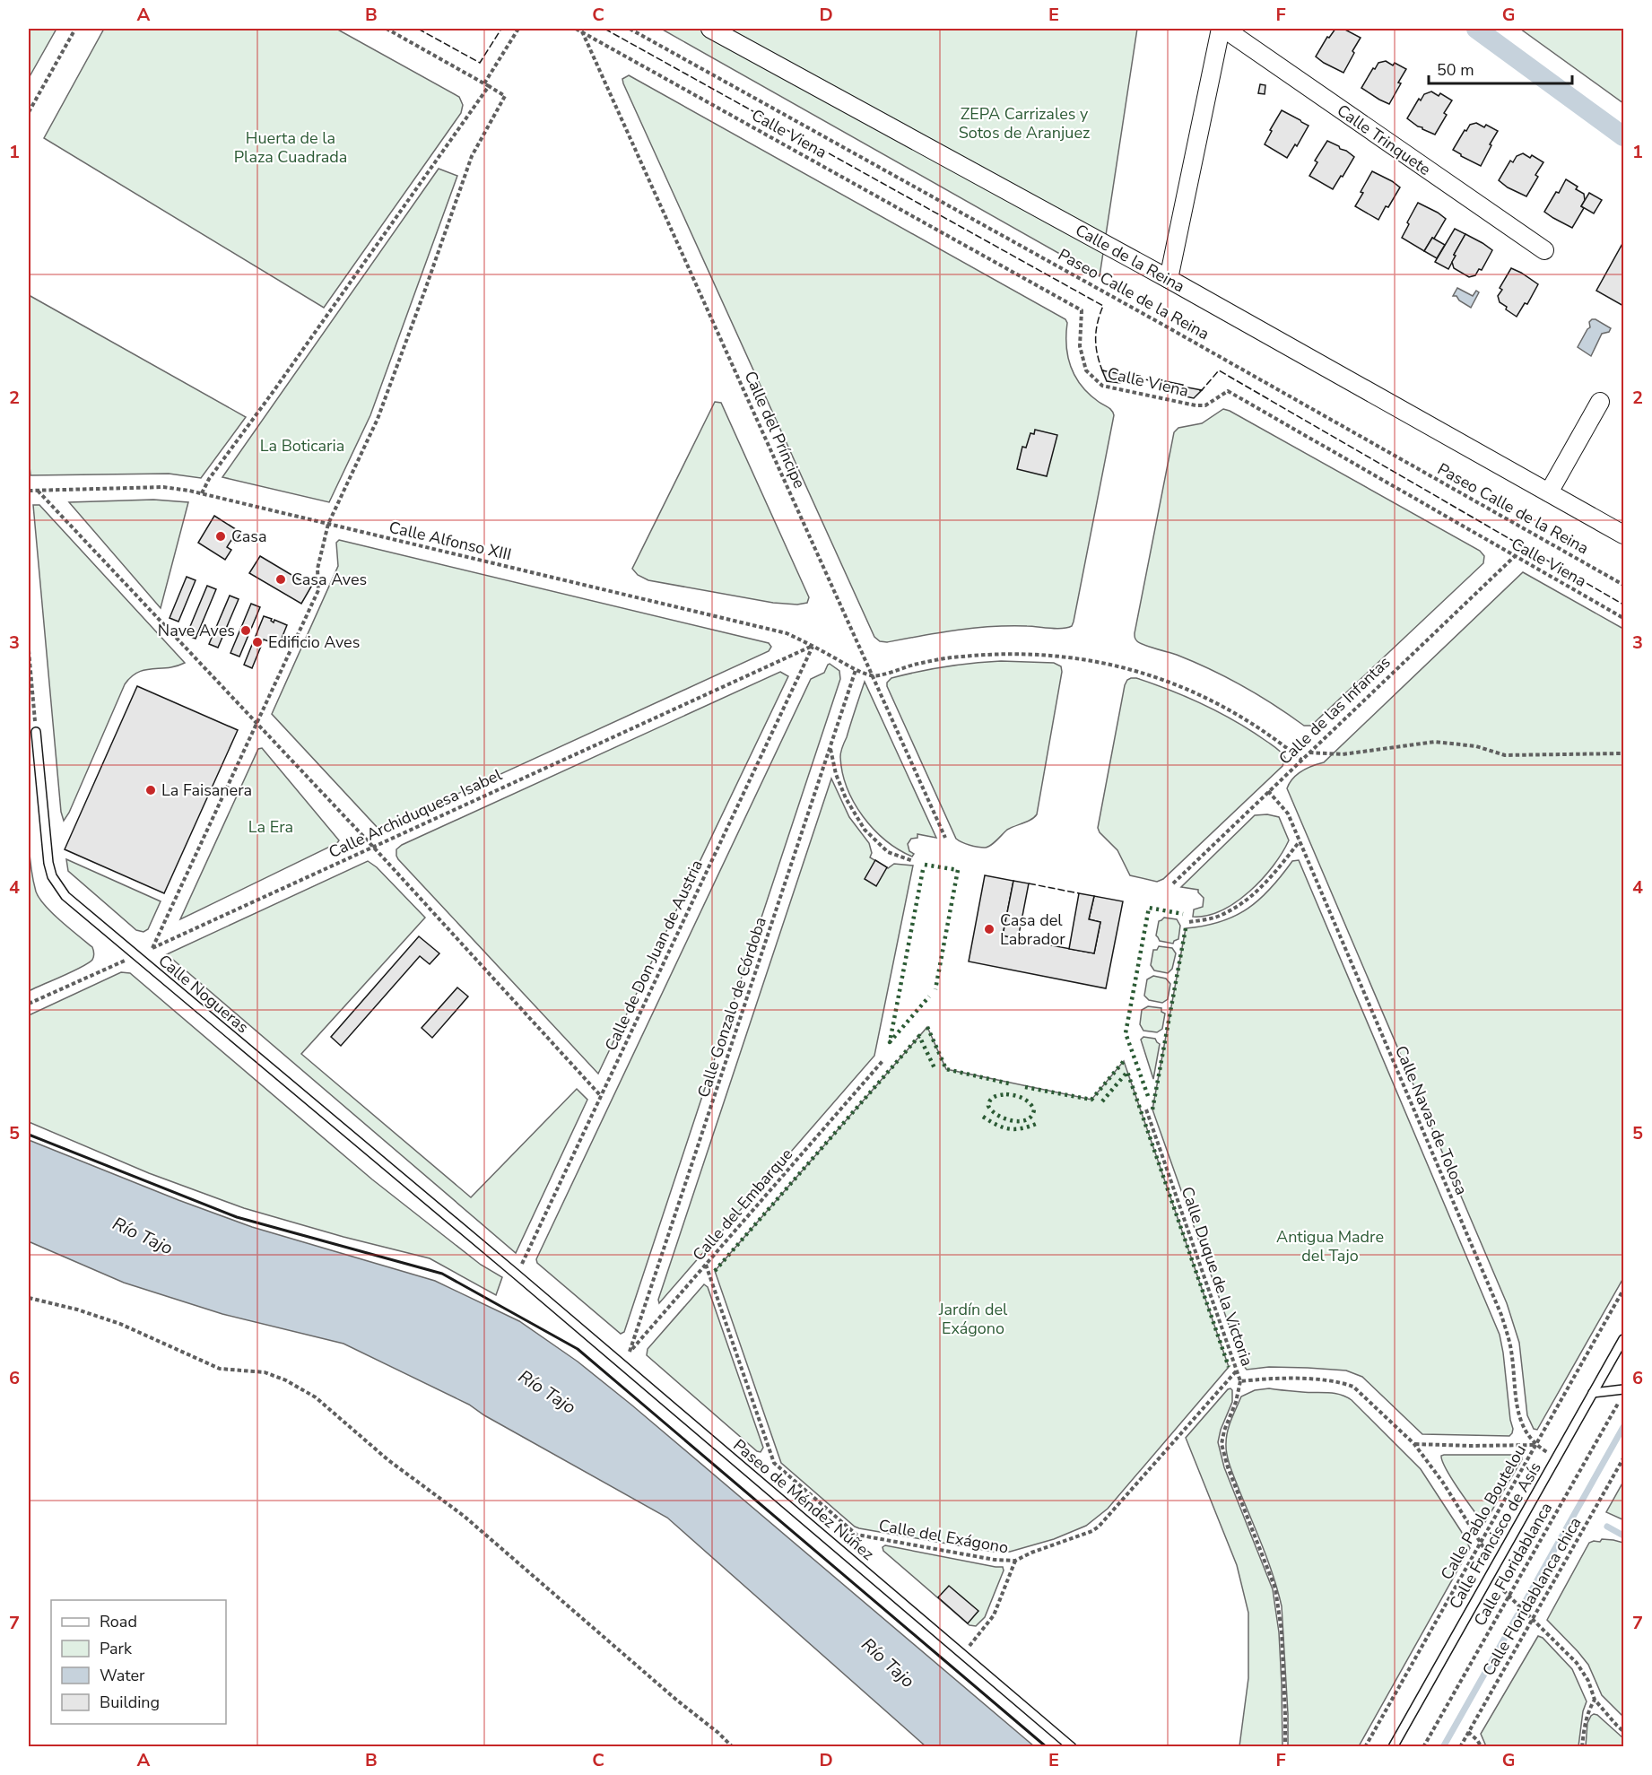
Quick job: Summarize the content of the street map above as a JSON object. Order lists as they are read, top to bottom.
{
  "streets": {
    "street": ["Calle Trinquete", "Calle de la Reina"],
    "lane": ["Calle Nogueras", "Paseo de Méndez Núñez", "Calle Francisco de Asís"],
    "path": [
      "Calle Viena",
      "Paseo Calle de la Reina",
      "Calle del Príncipe",
      "Calle Alfonso XIII",
      "Calle de las Infantas",
      "Calle Archiduquesa Isabel",
      "Calle de Don Juan de Austria",
      "Calle Gonzalo de Córdoba",
      "Calle Navas de Tolosa",
      "Calle del Embarque",
      "Calle Duque de la Victoria",
      "Calle Pablo Boutelou",
      "Calle del Exágono",
      "Calle Floridablanca",
      "Calle Floridablanca chica"
    ]
  },
  "crossings": [
    ["Calle Viena", "Calle del Príncipe"],
    ["Calle Viena", "Calle de las Infantas"],
    ["Calle Trinquete", "Calle de la Reina"],
    ["Calle del Príncipe", "Calle Alfonso XIII"],
    ["Calle Alfonso XIII", "Calle Archiduquesa Isabel"],
    ["Calle Alfonso XIII", "Calle de Don Juan de Austria"],
    ["Calle Alfonso XIII", "Calle Gonzalo de Córdoba"],
    ["Calle de las Infantas", "Calle Navas de Tolosa"],
    ["Calle Archiduquesa Isabel", "Calle de Don Juan de Austria"],
    ["Calle Archiduquesa Isabel", "Calle Nogueras"],
    ["Calle de Don Juan de Austria", "Calle Nogueras"],
    ["Calle de Don Juan de Austria", "Paseo de Méndez Núñez"],
    ["Calle Nogueras", "Paseo de Méndez Núñez"],
    ["Calle Gonzalo de Córdoba", "Calle del Embarque"],
    ["Calle Navas de Tolosa", "Calle Pablo Boutelou"],
    ["Calle Navas de Tolosa", "Calle Francisco de Asís"],
    ["Calle del Embarque", "Paseo de Méndez Núñez"],
    ["Calle del Embarque", "Calle del Exágono"],
    ["Calle Duque de la Victoria", "Calle Pablo Boutelou"],
    ["Calle Duque de la Victoria", "Calle Francisco de Asís"],
    ["Calle Duque de la Victoria", "Calle del Exágono"],
    ["Calle Duque de la Victoria", "Calle Floridablanca"],
    ["Calle Duque de la Victoria", "Calle Floridablanca chica"]
  ],
  "water": ["Río Tajo"],
  "parks": [
    "ZEPA Carrizales y Sotos de Aranjuez",
    "Huerta de la Plaza Cuadrada",
    "La Boticaria",
    "La Era",
    "Antigua Madre del Tajo",
    "Jardín del Exágono"
  ],
  "places": [
    "Casa",
    "Casa Aves",
    "Nave Aves",
    "Edificio Aves",
    "La Faisanera",
    "Casa del Labrador"
  ],
  "legend": [
    "Road",
    "Park",
    "Water",
    "Building"
  ],
  "scale_bar": "50 m",
  "grid": {
    "columns": [
      "A",
      "B",
      "C",
      "D",
      "E",
      "F",
      "G"
    ],
    "rows": [
      "1",
      "2",
      "3",
      "4",
      "5",
      "6",
      "7"
    ]
  }
}
